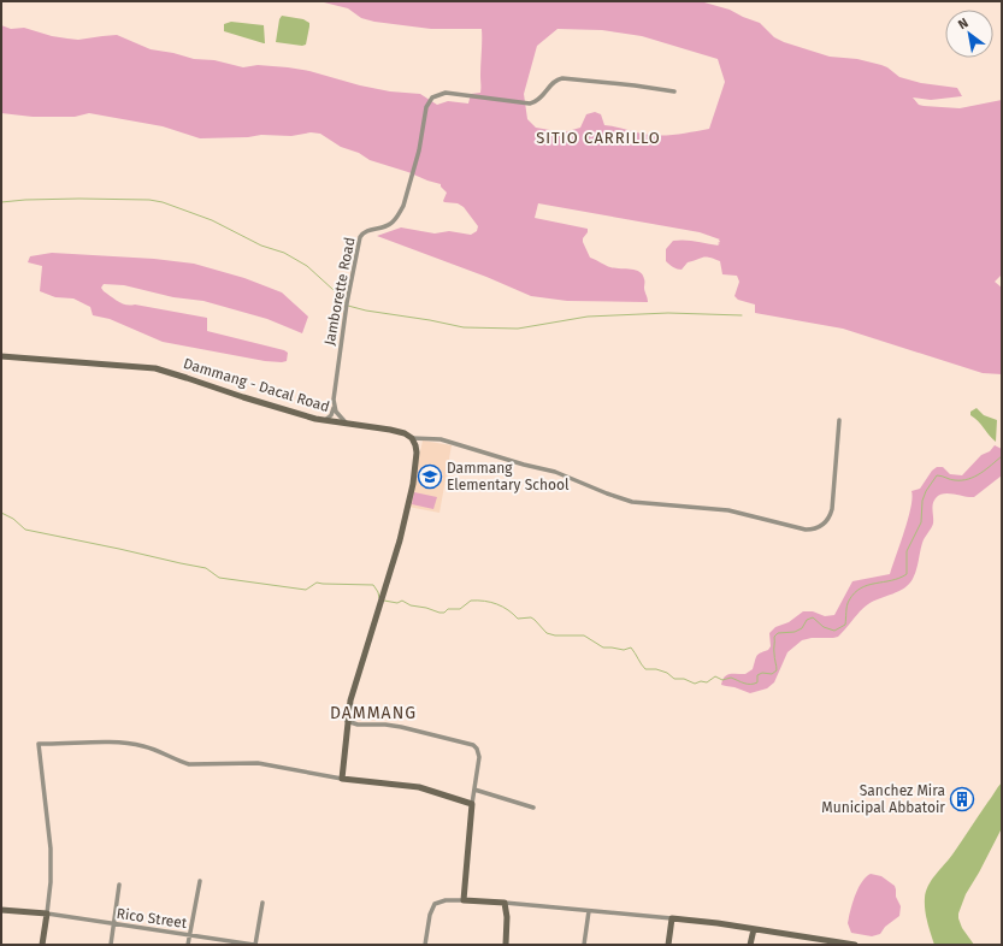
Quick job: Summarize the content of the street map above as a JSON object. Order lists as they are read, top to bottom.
{
  "streets": {
    "street": ["Jamborette Road", "Dammang - Dacal Road", "Rico Street"]
  },
  "districts": ["SITIO CARRILLO", "DAMMANG"],
  "places": {
    "school or university": ["Dammang Elementary School"],
    "building": ["Sanchez Mira Municipal Abbatoir"]
  },
  "north": "top left"
}
